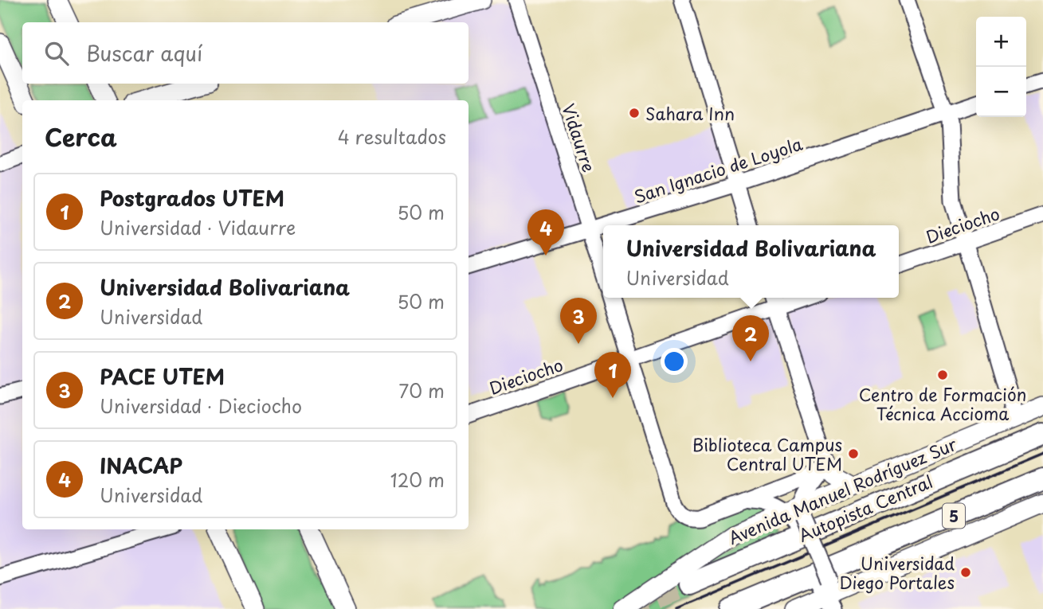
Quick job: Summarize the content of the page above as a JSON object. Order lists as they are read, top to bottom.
{
  "streets": {
    "highway": ["Autopista Central", "5"],
    "main road": ["Avenida Manuel Rodríguez Sur"],
    "street": ["Vidaurre", "San Ignacio de Loyola", "Dieciocho"]
  },
  "crossings": [
    ["Vidaurre", "San Ignacio de Loyola"]
  ],
  "places": [
    "Sahara Inn",
    "Centro de Formación Técnica Accioma",
    "Biblioteca Campus Central UTEM",
    "Universidad Diego Portales"
  ],
  "page": {
    "map_buttons": ["+", "−"],
    "search": "Buscar aquí",
    "heading": ["Cerca", "4 resultados"],
    "list": [
      {
        "mark": "1",
        "name": "Postgrados UTEM",
        "note": "Universidad · Vidaurre",
        "value": "50 m"
      },
      {
        "mark": "2",
        "name": "Universidad Bolivariana",
        "note": "Universidad",
        "value": "50 m"
      },
      {
        "mark": "3",
        "name": "PACE UTEM",
        "note": "Universidad · Dieciocho",
        "value": "70 m"
      },
      {
        "mark": "4",
        "name": "INACAP",
        "note": "Universidad",
        "value": "120 m"
      }
    ],
    "pins": [
      "4",
      "3",
      "2",
      "1"
    ],
    "popup": ["Universidad Bolivariana", "Universidad"]
  }
}
